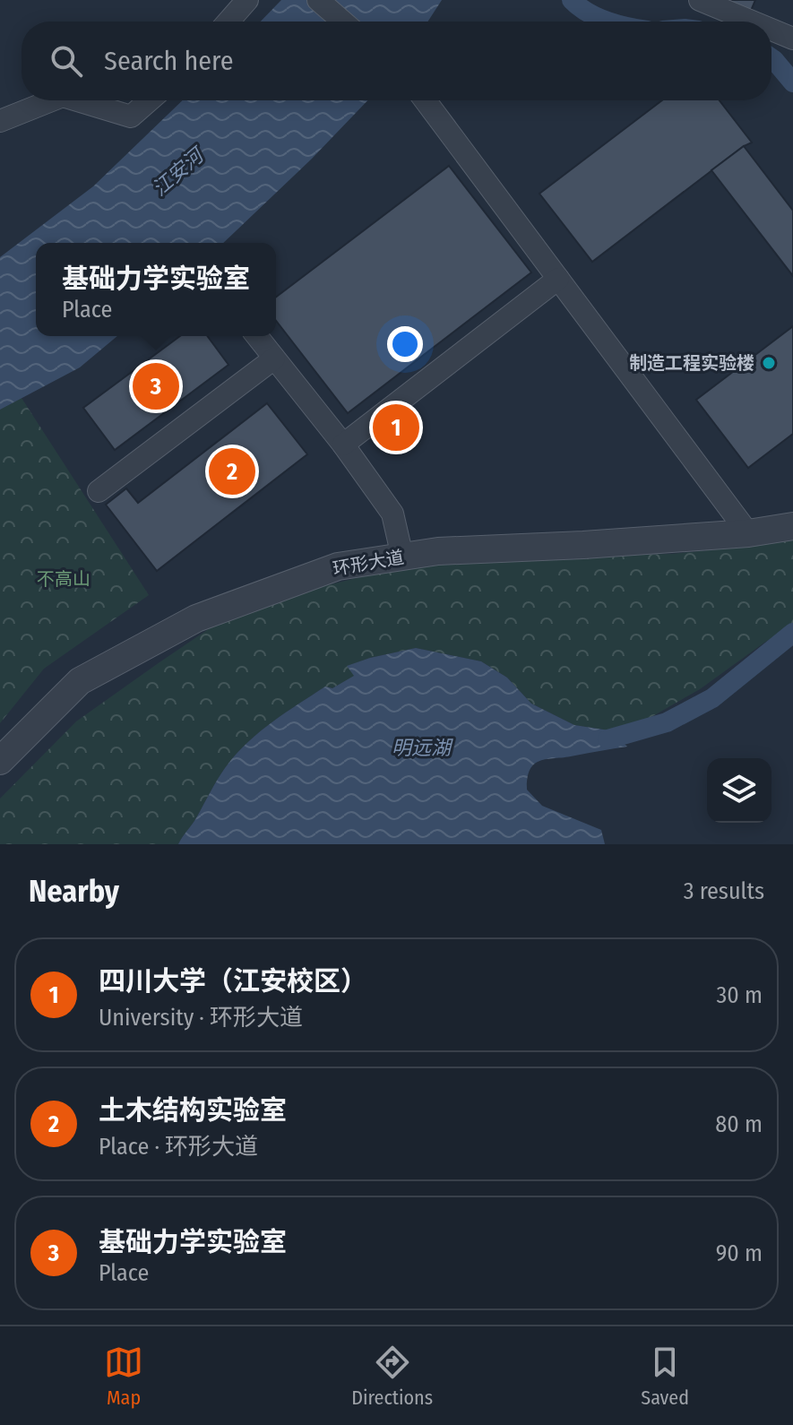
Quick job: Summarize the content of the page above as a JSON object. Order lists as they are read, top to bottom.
{
  "streets": {
    "street": ["环形大道"]
  },
  "water": ["江安河", "明远湖"],
  "parks": ["不高山"],
  "places": ["制造工程实验楼"],
  "page": {
    "search": "Search here",
    "popup": ["基础力学实验室", "Place"],
    "pins": ["3", "1", "2"],
    "heading": ["Nearby", "3 results"],
    "list": [
      {
        "mark": "1",
        "name": "四川大学（江安校区）",
        "note": "University · 环形大道",
        "value": "30 m"
      },
      {
        "mark": "2",
        "name": "土木结构实验室",
        "note": "Place · 环形大道",
        "value": "80 m"
      },
      {
        "mark": "3",
        "name": "基础力学实验室",
        "note": "Place",
        "value": "90 m"
      }
    ],
    "nav": ["Map", "Directions", "Saved"]
  }
}
